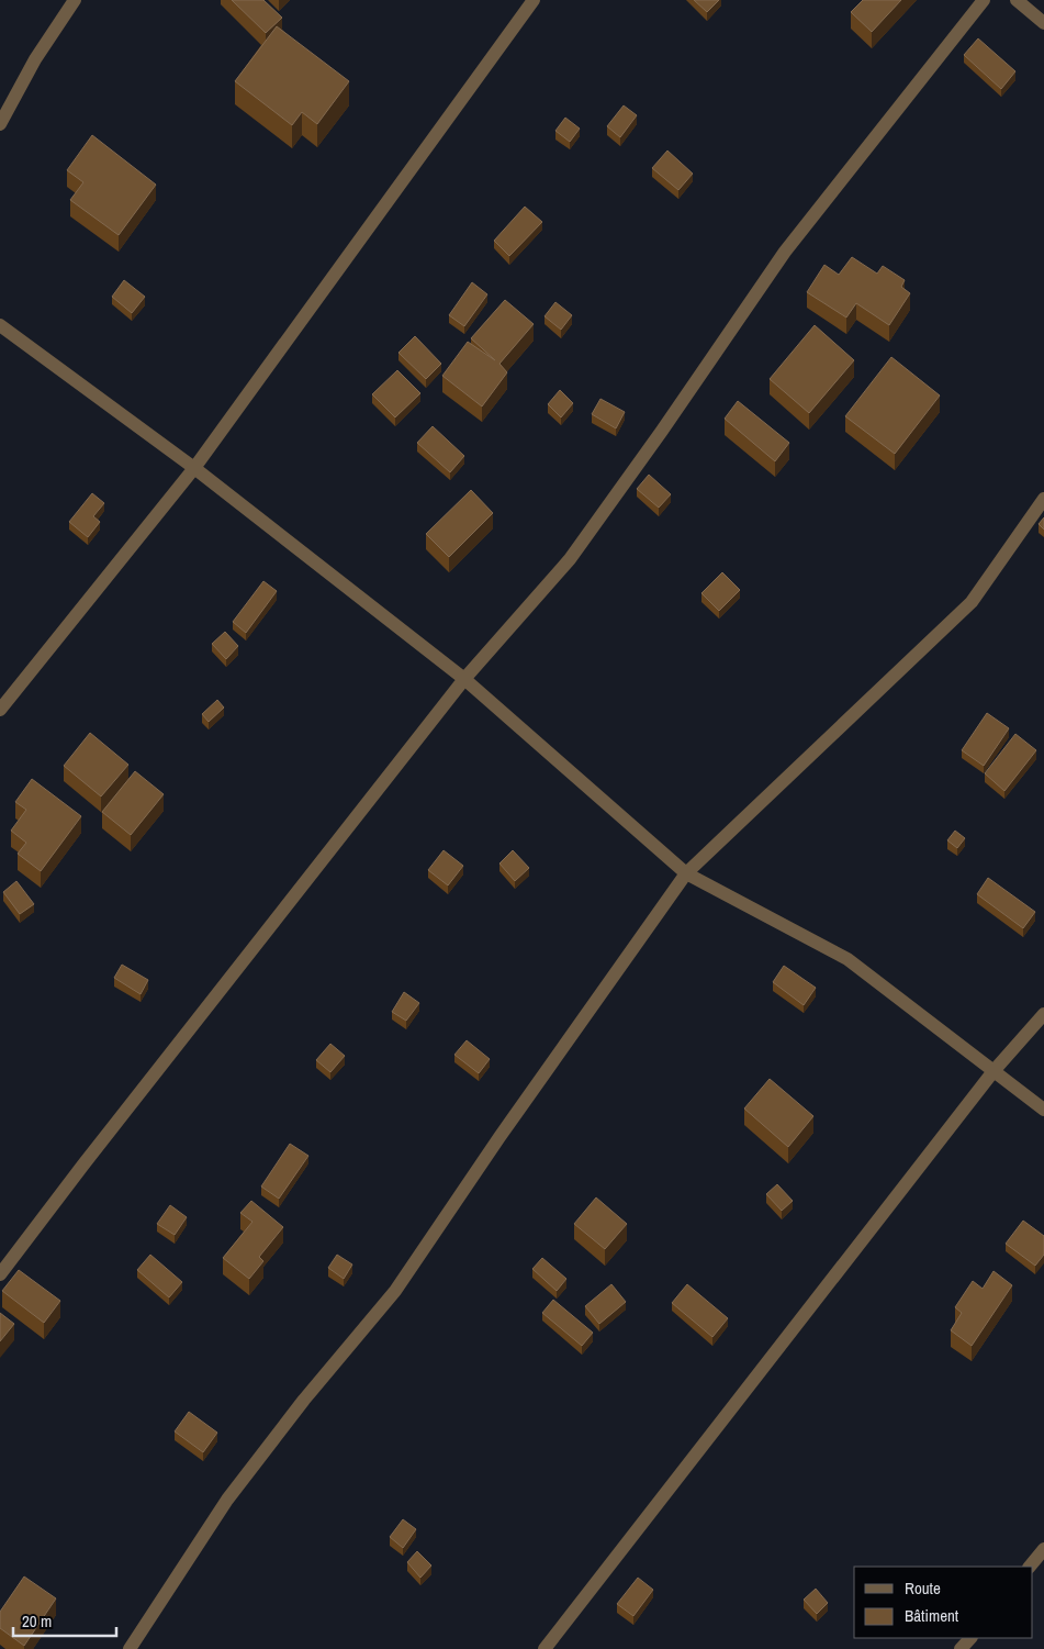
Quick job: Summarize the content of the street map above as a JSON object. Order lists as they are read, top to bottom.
{
  "legend": ["Route", "Bâtiment"],
  "scale_bar": "20 m"
}
